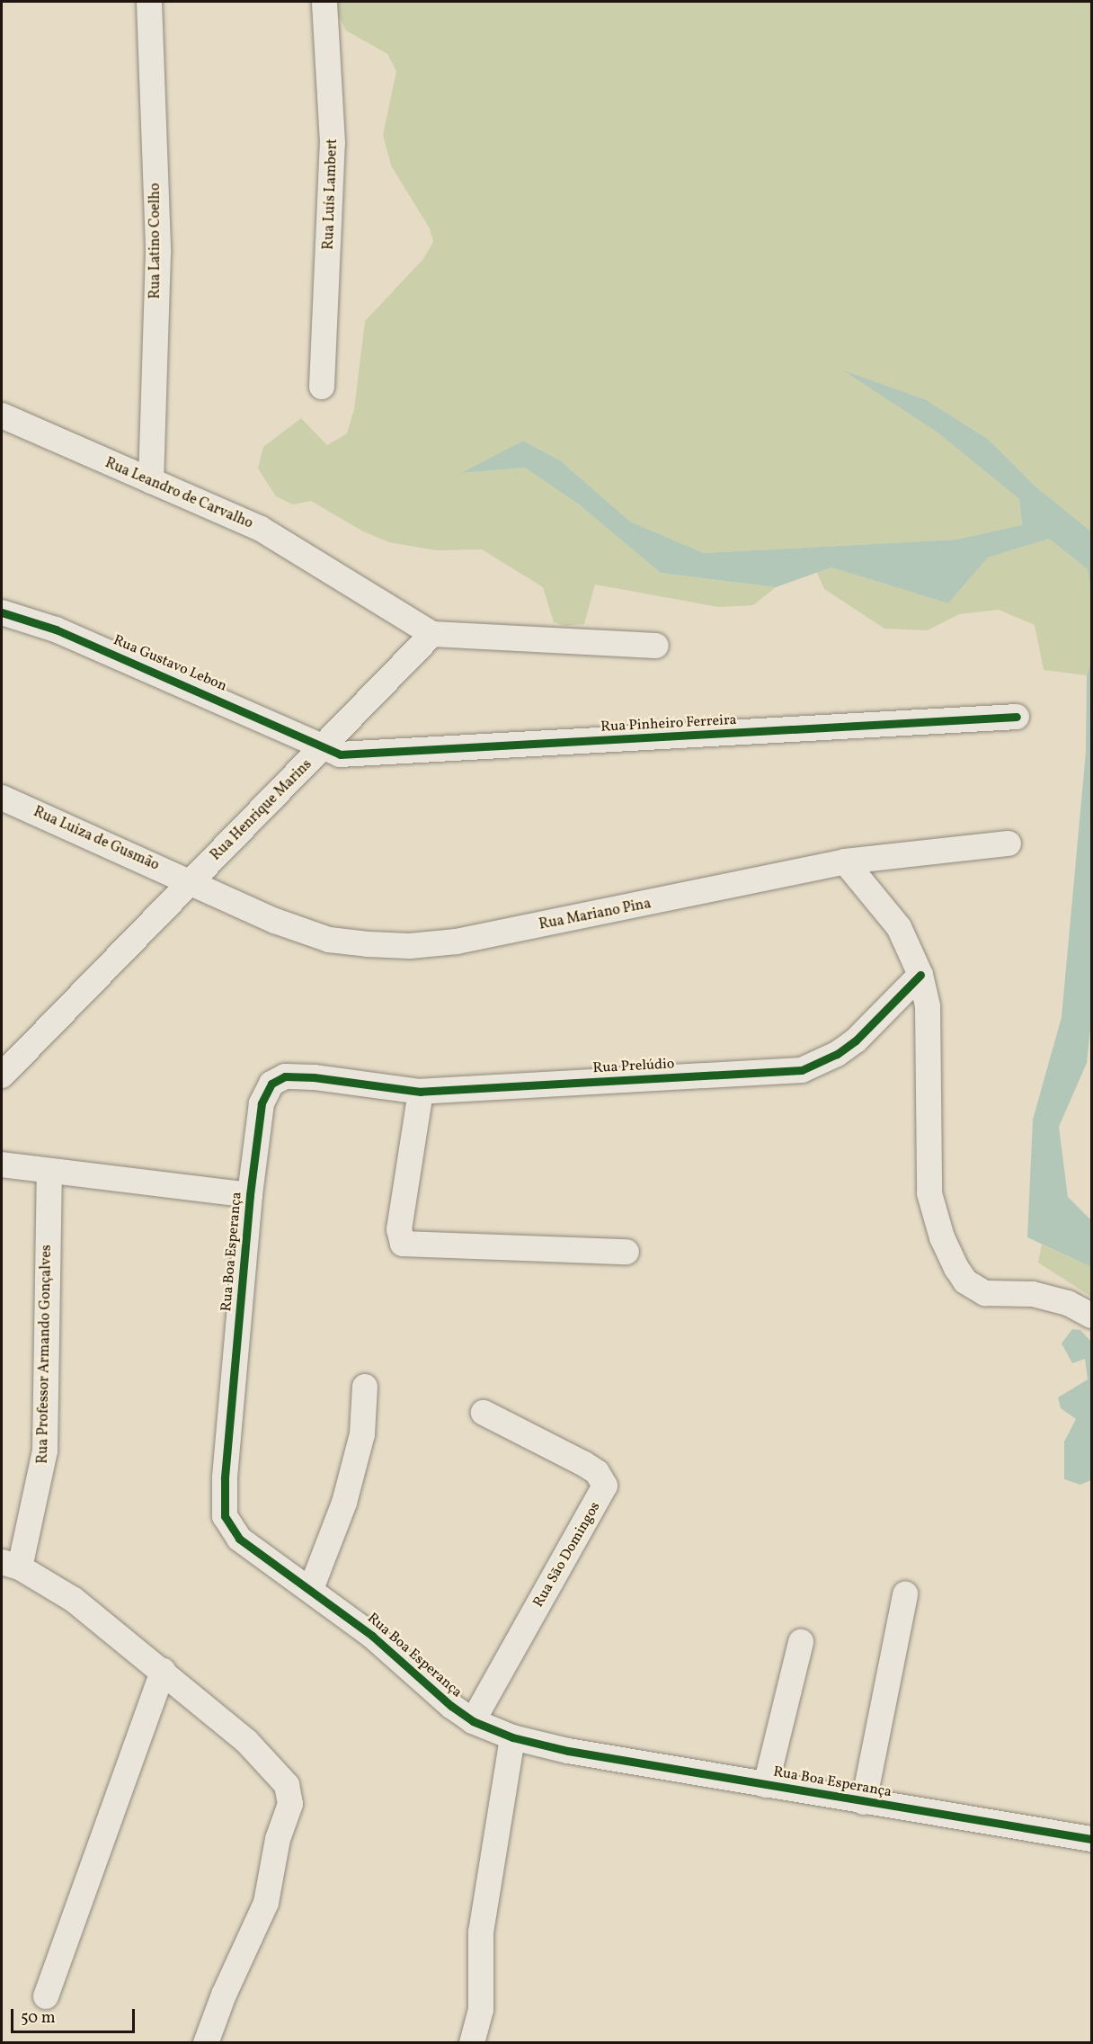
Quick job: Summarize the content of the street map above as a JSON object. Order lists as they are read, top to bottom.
{
  "streets": {
    "street": [
      "Rua Luís Lambert",
      "Rua Latino Coelho",
      "Rua Leandro de Carvalho",
      "Rua Gustavo Lebon",
      "Rua Pinheiro Ferreira",
      "Rua Henrique Marins",
      "Rua Luiza de Gusmão",
      "Rua Mariano Pina",
      "Rua Prelúdio",
      "Rua Boa Esperança",
      "Rua Professor Armando Gonçalves",
      "Rua São Domingos"
    ]
  },
  "crossings": [
    ["Rua Latino Coelho", "Rua Leandro de Carvalho"],
    ["Rua Leandro de Carvalho", "Rua Henrique Marins"],
    ["Rua Gustavo Lebon", "Rua Pinheiro Ferreira"],
    ["Rua Gustavo Lebon", "Rua Henrique Marins"],
    ["Rua Pinheiro Ferreira", "Rua Henrique Marins"],
    ["Rua Henrique Marins", "Rua Luiza de Gusmão"],
    ["Rua Henrique Marins", "Rua Mariano Pina"],
    ["Rua Luiza de Gusmão", "Rua Mariano Pina"],
    ["Rua Prelúdio", "Rua Boa Esperança"],
    ["Rua Boa Esperança", "Rua Professor Armando Gonçalves"],
    ["Rua Boa Esperança", "Rua São Domingos"]
  ],
  "scale_bar": "50 m"
}
